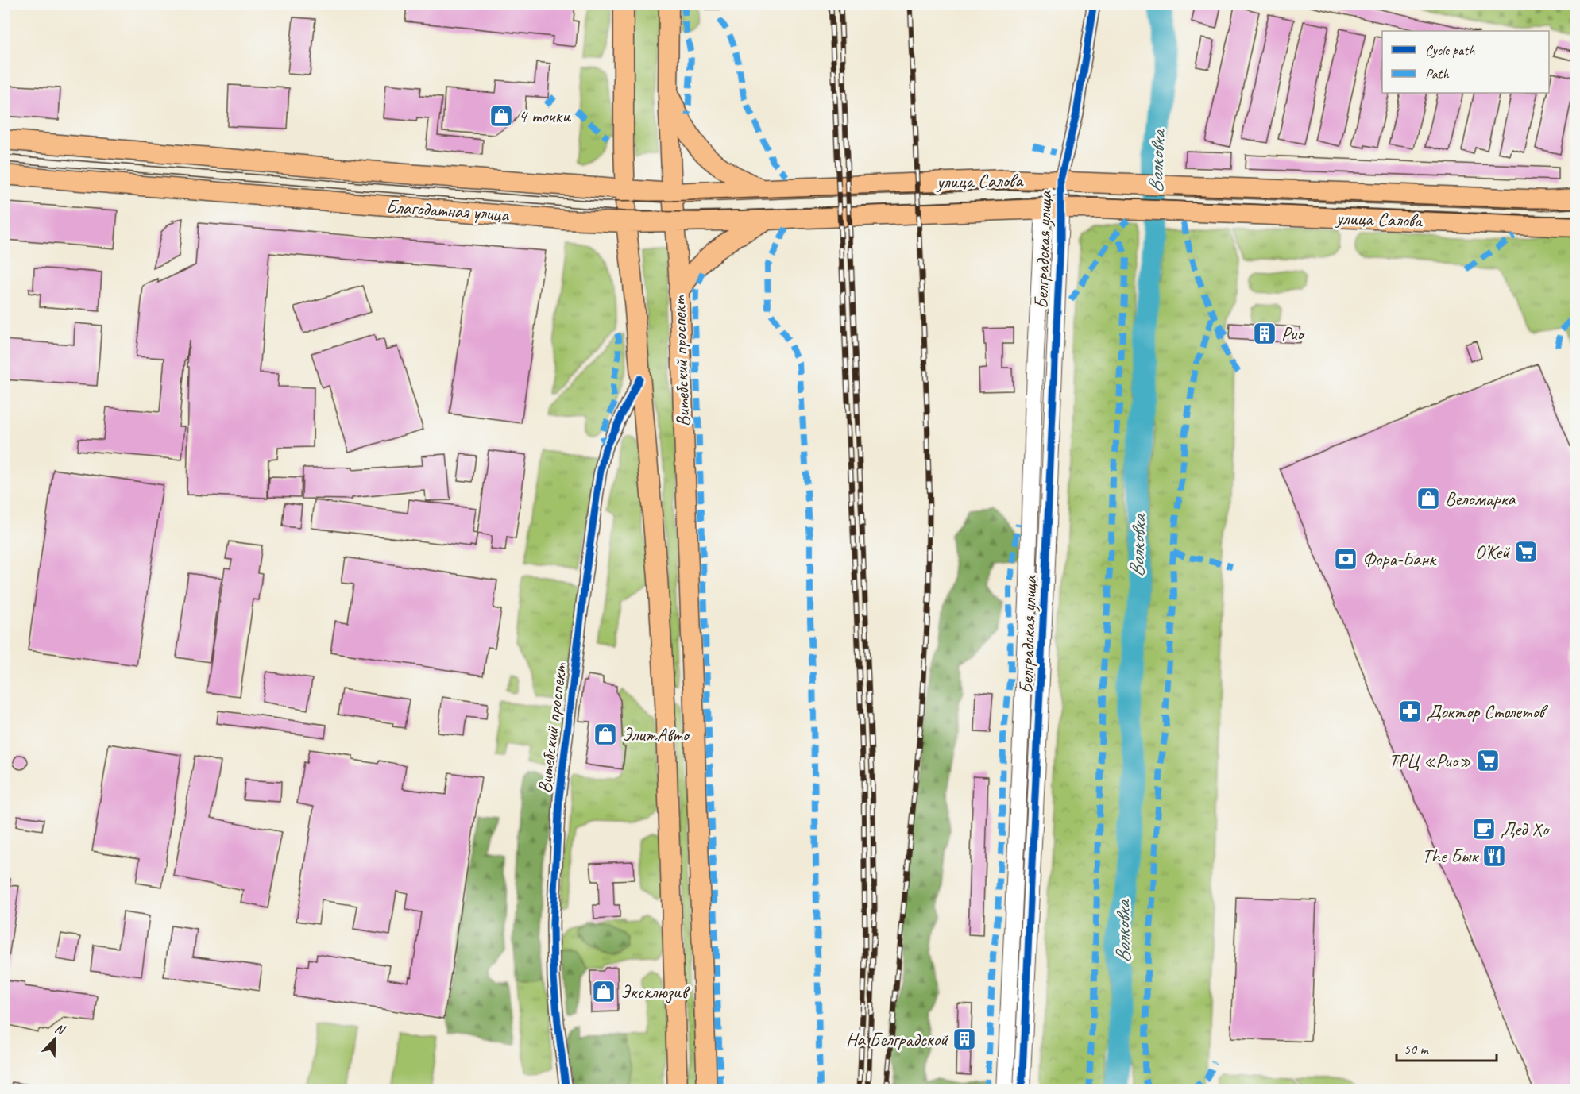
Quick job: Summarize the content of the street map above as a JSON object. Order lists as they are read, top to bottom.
{
  "streets": {
    "main road": ["улица Салова", "Благодатная улица", "Витебский проспект"],
    "street": ["Белградская улица"]
  },
  "crossings": [
    ["улица Салова", "Благодатная улица"],
    ["улица Салова", "Белградская улица"],
    ["Благодатная улица", "Витебский проспект"]
  ],
  "water": ["Волковка"],
  "places": {
    "shop": [
      "4 точки",
      "Веломарка",
      "ЭлитАвто",
      "Эксклюзив"
    ],
    "building": ["Рио", "На Белградской"],
    "supermarket": ["О’Кей", "ТРЦ «Рио»"],
    "bank": ["Фора-Банк"],
    "pharmacy": ["Доктор Столетов"],
    "cafe": ["Дед Хо"],
    "restaurant": ["The Бык"]
  },
  "legend": ["Cycle path", "Path"],
  "scale_bar": "50 m",
  "north": "top right"
}
